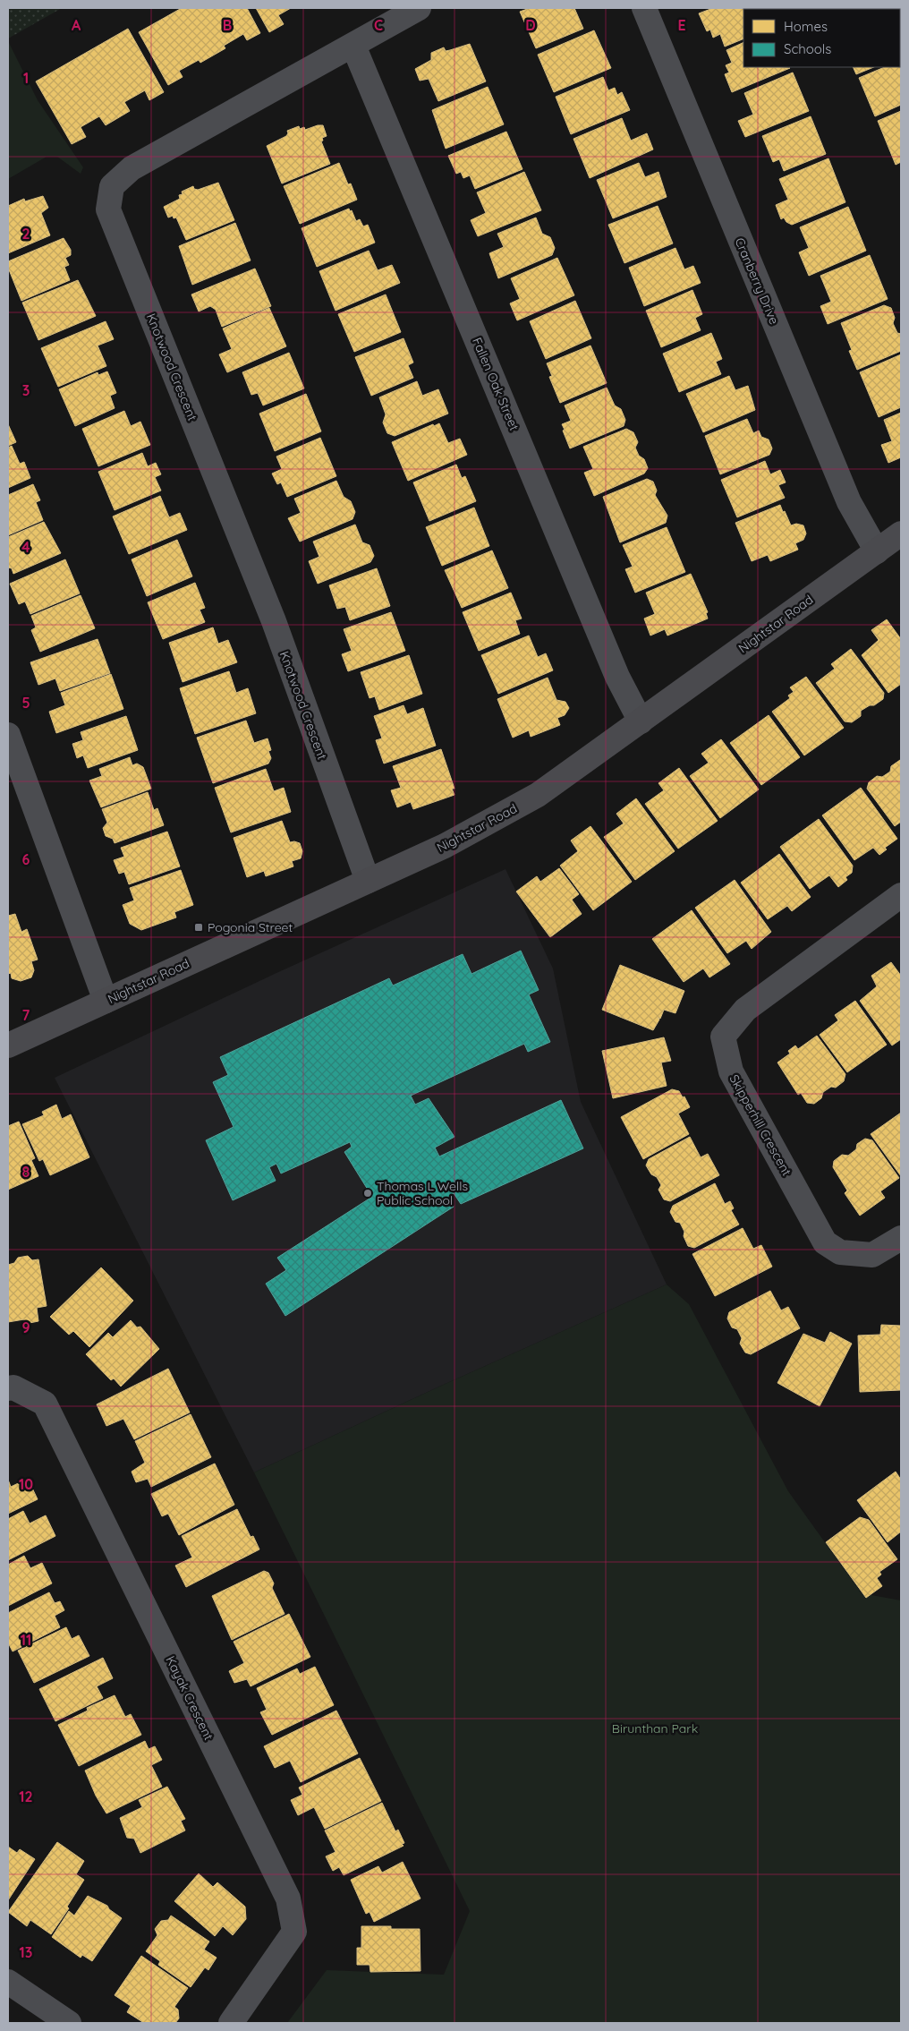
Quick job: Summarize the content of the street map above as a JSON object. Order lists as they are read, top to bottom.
{
  "streets": {
    "street": [
      "Cranberry Drive",
      "Knotwood Crescent",
      "Fallen Oak Street",
      "Nightstar Road",
      "Skipperhill Crescent",
      "Kayak Crescent"
    ]
  },
  "crossings": [
    ["Cranberry Drive", "Nightstar Road"],
    ["Knotwood Crescent", "Fallen Oak Street"],
    ["Knotwood Crescent", "Nightstar Road"],
    ["Fallen Oak Street", "Nightstar Road"]
  ],
  "parks": ["Birunthan Park"],
  "places": {
    "transit": ["Pogonia Street"],
    "other": ["Thomas L Wells Public School"]
  },
  "legend": ["Homes", "Schools"],
  "grid": {
    "columns": [
      "A",
      "B",
      "C",
      "D",
      "E"
    ],
    "rows": [
      "1",
      "2",
      "3",
      "4",
      "5",
      "6",
      "7",
      "8",
      "9",
      "10",
      "11",
      "12",
      "13"
    ]
  }
}
